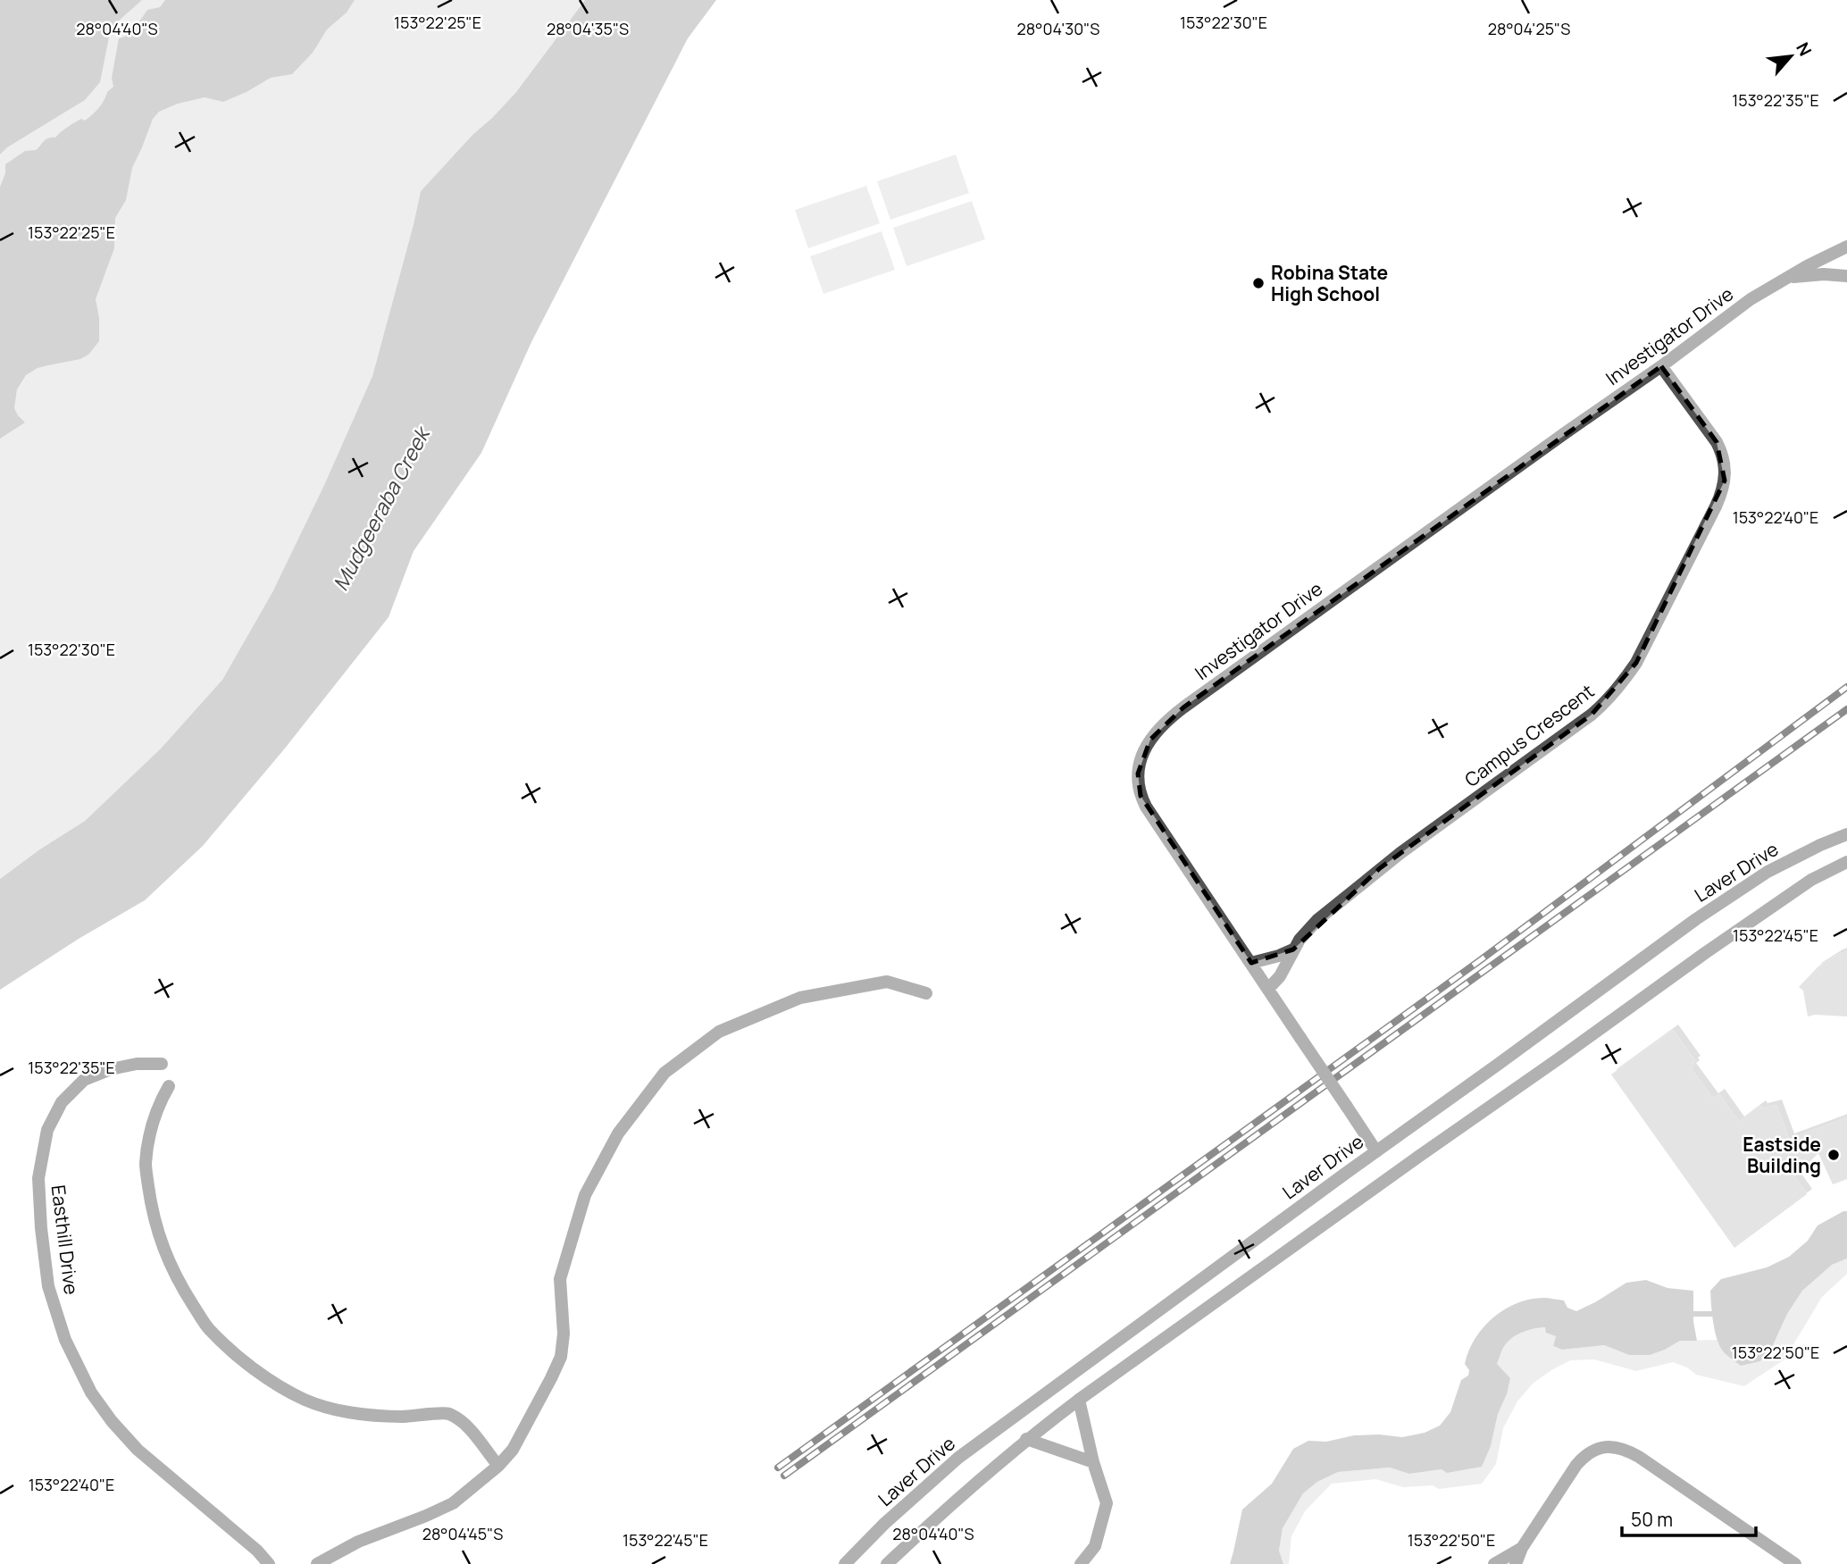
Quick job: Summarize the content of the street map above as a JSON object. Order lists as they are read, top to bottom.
{
  "streets": {
    "street": [
      "Investigator Drive",
      "Campus Crescent",
      "Laver Drive",
      "Easthill Drive"
    ]
  },
  "crossings": [
    ["Investigator Drive", "Campus Crescent"],
    ["Investigator Drive", "Laver Drive"]
  ],
  "water": ["Mudgeeraba Creek"],
  "places": ["Robina State High School", "Eastside Building"],
  "scale_bar": "50 m",
  "north": "top right",
  "coordinates": [
    "153°22'25\"E",
    "153°22'30\"E",
    "28°04'40\"S",
    "28°04'35\"S",
    "28°04'30\"S",
    "28°04'25\"S",
    "153°22'35\"E",
    "153°22'40\"E",
    "153°22'45\"E",
    "153°22'50\"E",
    "28°04'45\"S"
  ]
}
